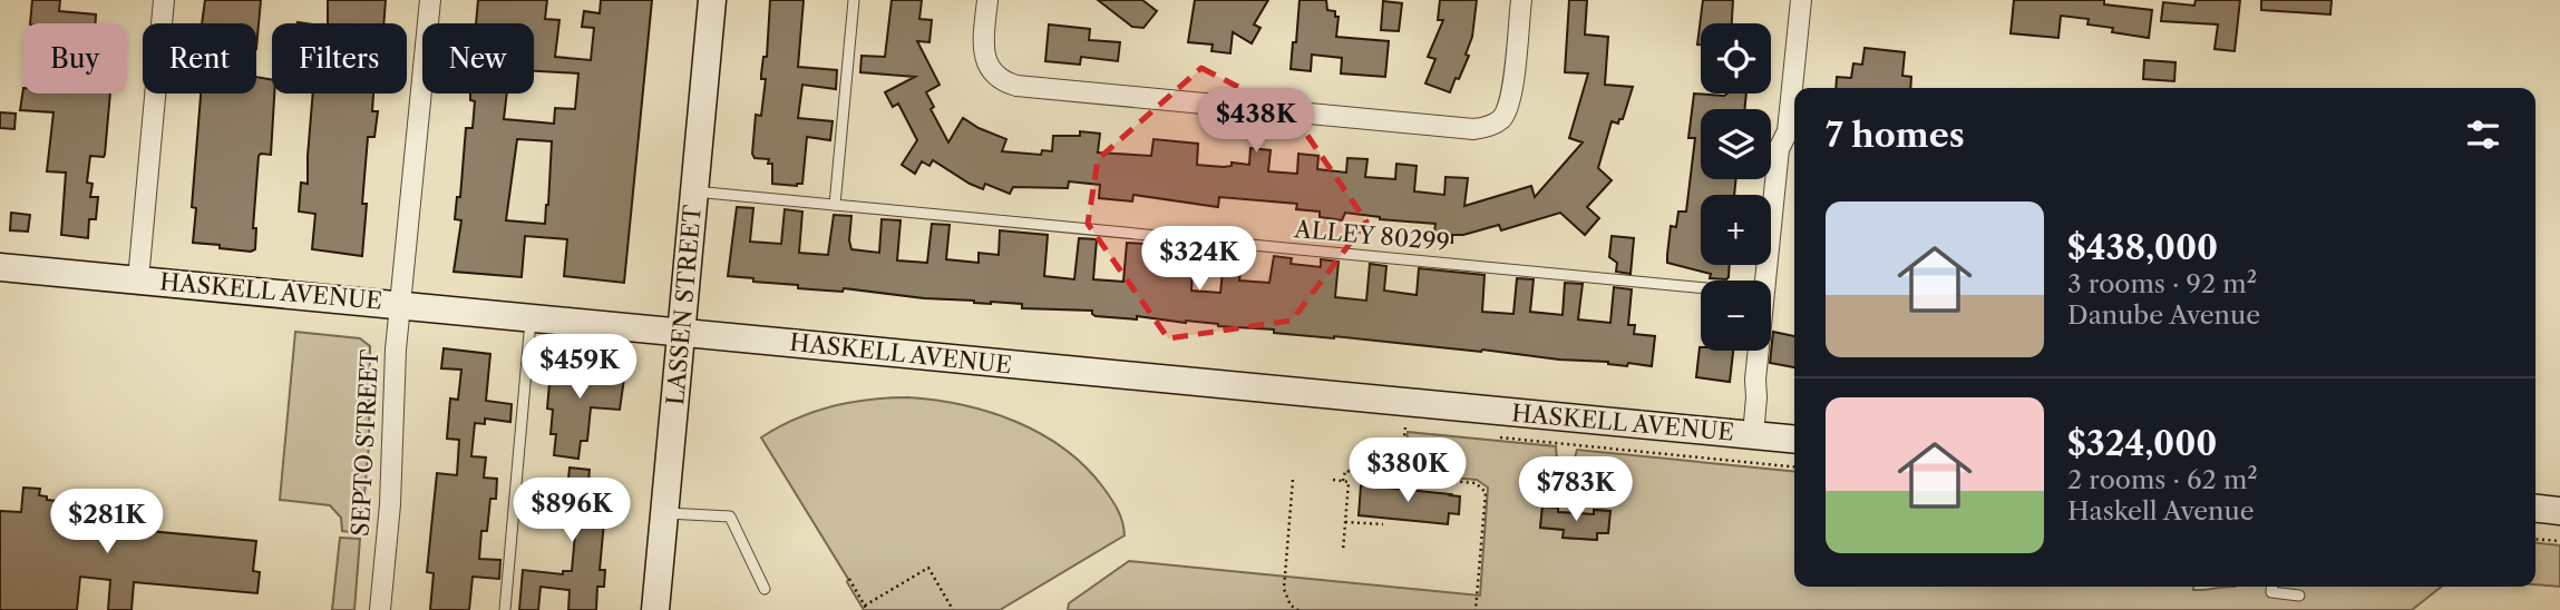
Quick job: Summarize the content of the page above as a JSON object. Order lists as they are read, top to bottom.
{
  "streets": {
    "main road": ["HASKELL AVENUE", "LASSEN STREET"],
    "street": ["SEPTO STREET"],
    "lane": ["ALLEY 80299"]
  },
  "crossings": [
    ["ALLEY 80299", "LASSEN STREET"],
    ["HASKELL AVENUE", "LASSEN STREET"],
    ["HASKELL AVENUE", "SEPTO STREET"]
  ],
  "page": {
    "map_buttons": ["+", "−"],
    "chip": [
      "Buy",
      "Rent",
      "Filters",
      "New"
    ],
    "price": [
      "$438K",
      "$324K",
      "$459K",
      "$380K",
      "$783K",
      "$896K",
      "$281K"
    ],
    "heading": "7 homes",
    "list": [
      {
        "name": "$438,000",
        "note": "3 rooms · 92 m² · Danube Avenue"
      },
      {
        "name": "$324,000",
        "note": "2 rooms · 62 m² · Haskell Avenue"
      }
    ]
  }
}
